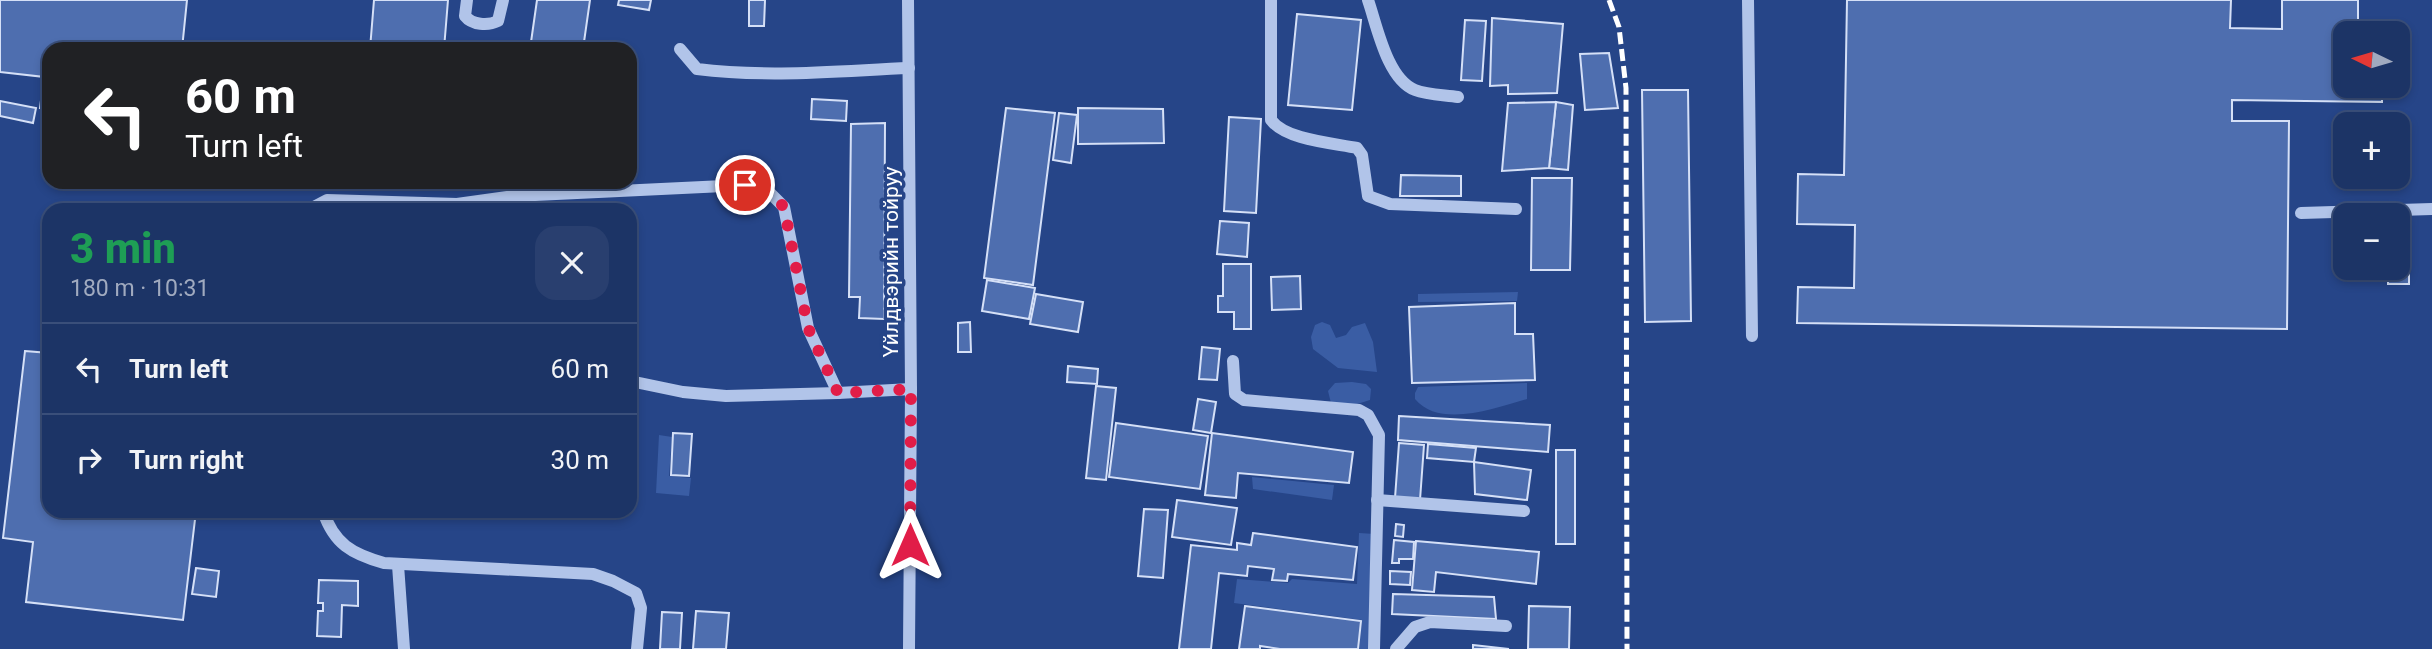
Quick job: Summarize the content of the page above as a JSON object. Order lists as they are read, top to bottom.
{
  "streets": {
    "lane": ["Үйлдвэрийн тойруу"]
  },
  "north": "left",
  "page": {
    "map_buttons": ["+", "−"],
    "turn": ["60 m", "Turn left"],
    "heading": ["3 min", "180 m · 10:31"],
    "list": [
      {
        "name": "Turn left",
        "value": "60 m"
      },
      {
        "name": "Turn right",
        "value": "30 m"
      }
    ]
  }
}
